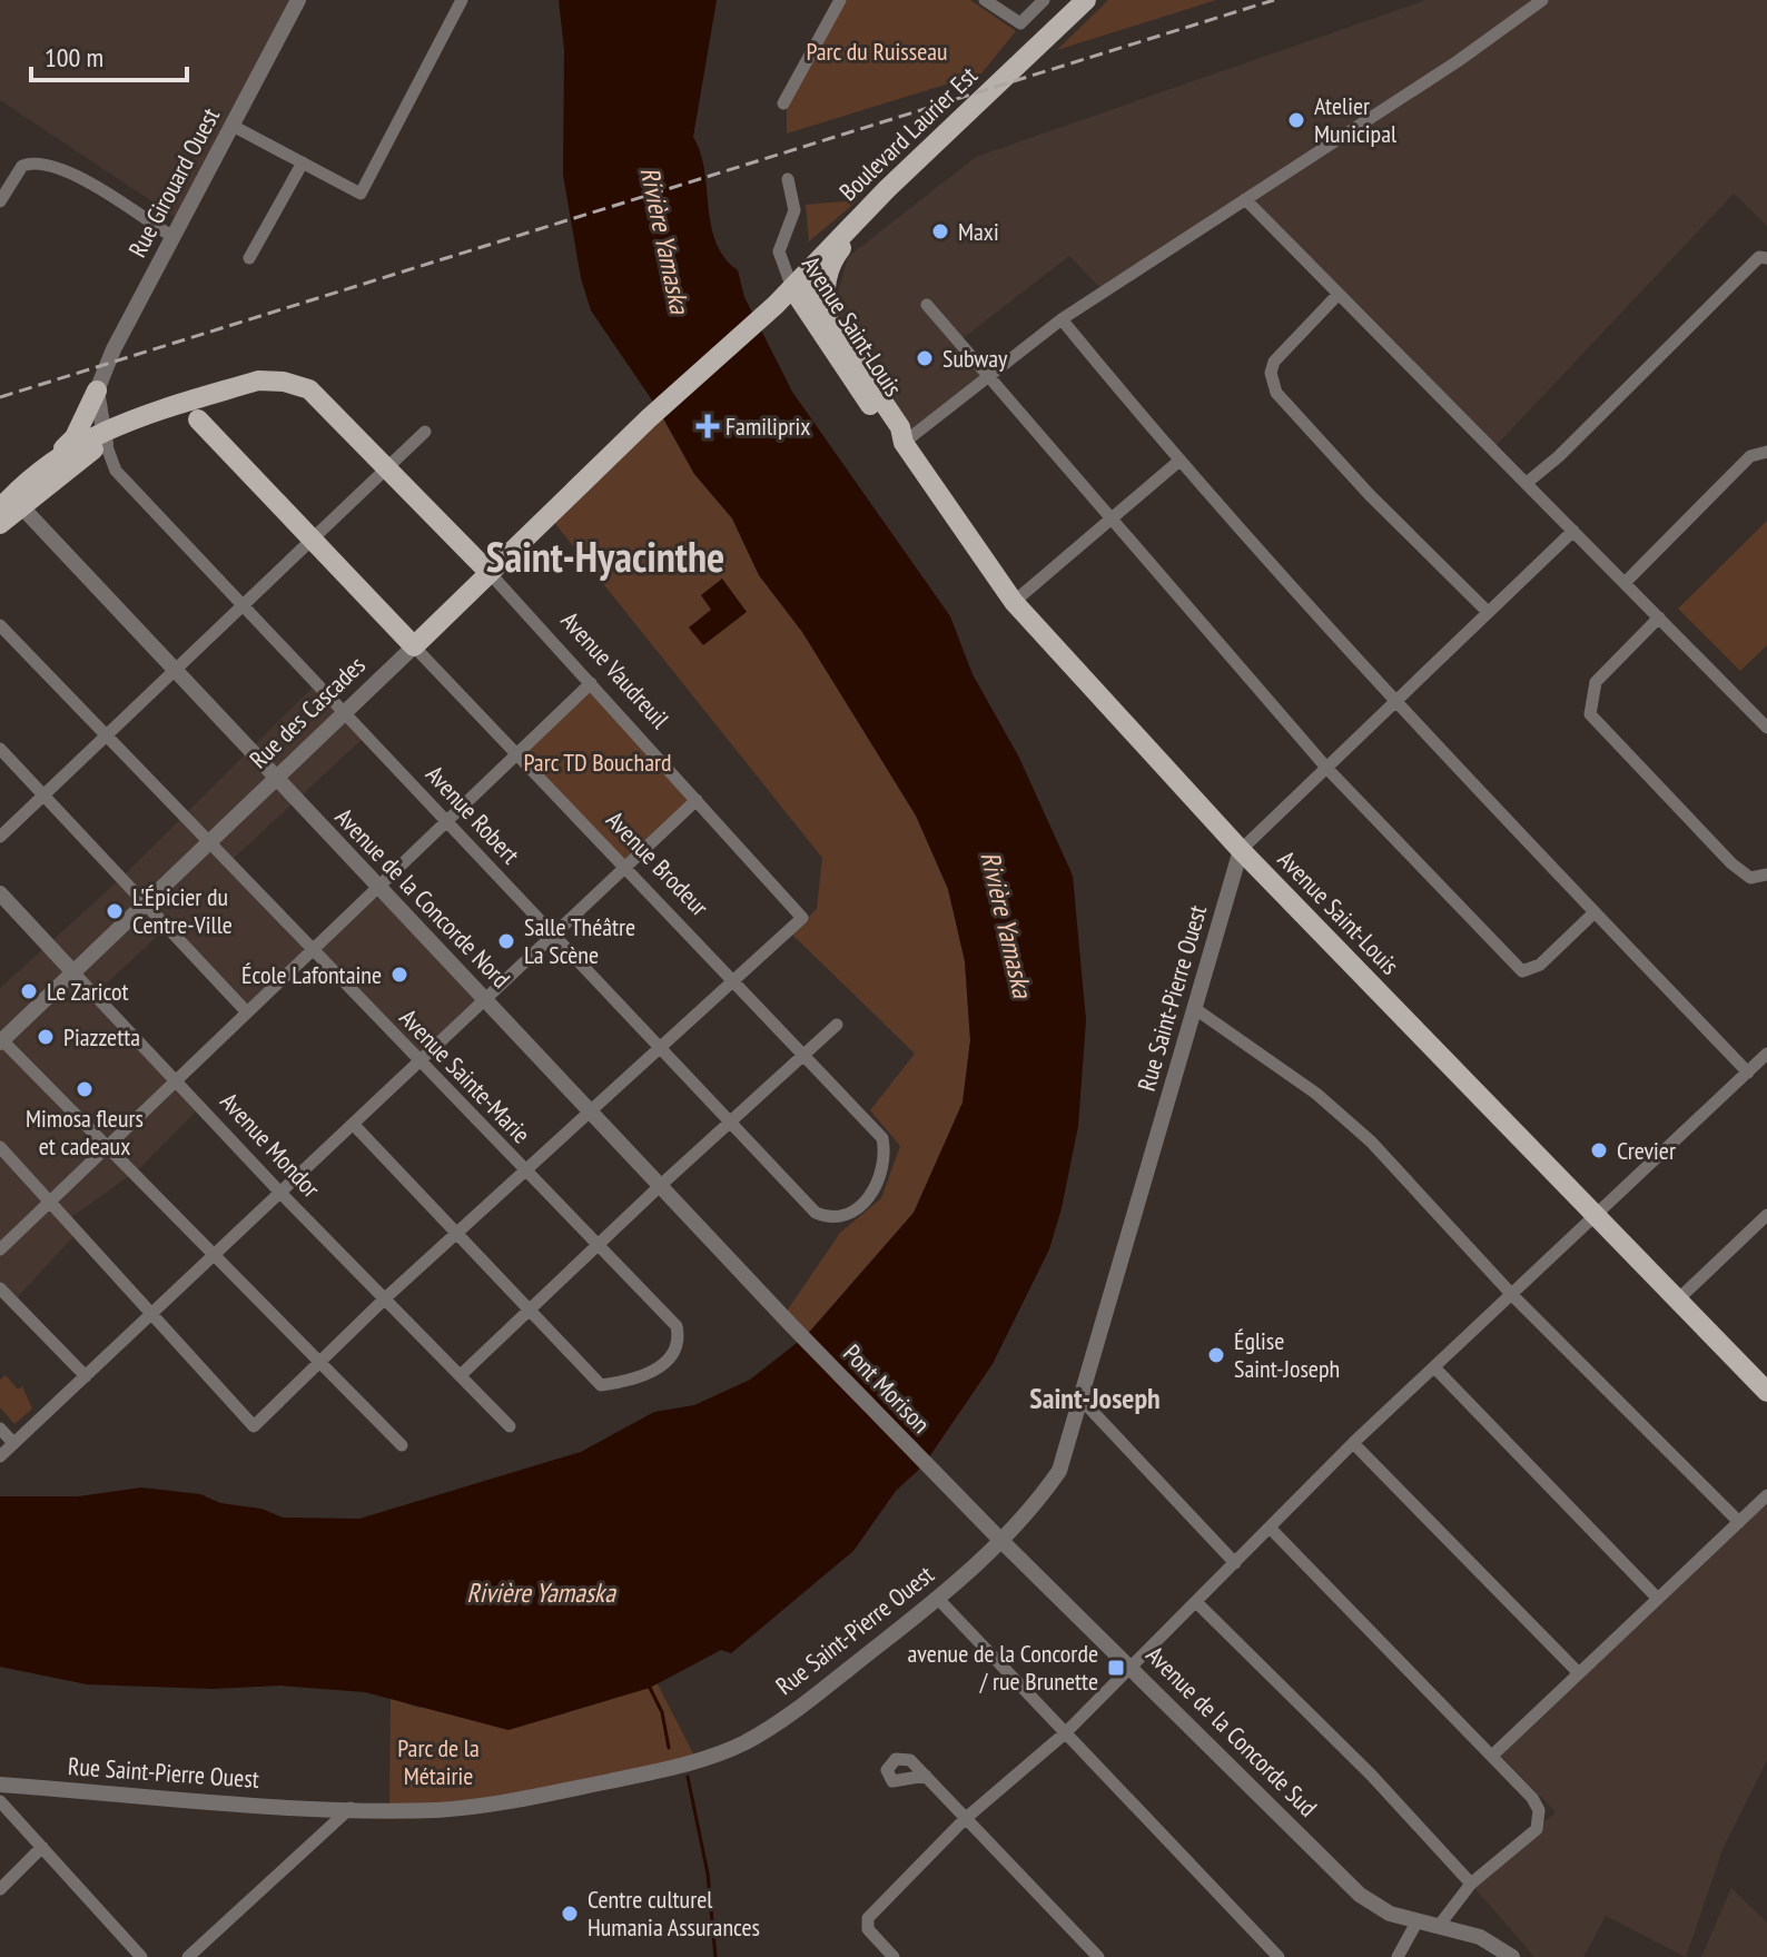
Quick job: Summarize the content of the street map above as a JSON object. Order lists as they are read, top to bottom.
{
  "streets": {
    "main road": [
      "Boulevard Laurier Est",
      "Avenue Saint-Louis",
      "Avenue Vaudreuil",
      "Rue des Cascades",
      "Avenue Brodeur"
    ],
    "street": [
      "Rue Girouard Ouest",
      "Avenue Robert",
      "Avenue de la Concorde Nord",
      "Rue Saint-Pierre Ouest",
      "Avenue Sainte-Marie",
      "Avenue Mondor",
      "Pont Morison",
      "Avenue de la Concorde Sud"
    ]
  },
  "crossings": [
    ["Boulevard Laurier Est", "Avenue Saint-Louis"],
    ["Boulevard Laurier Est", "Rue des Cascades"],
    ["Avenue Saint-Louis", "Rue Saint-Pierre Ouest"],
    ["Avenue Vaudreuil", "Rue des Cascades"],
    ["Avenue Vaudreuil", "Avenue Robert"],
    ["Avenue Vaudreuil", "Avenue Brodeur"],
    ["Rue des Cascades", "Avenue Robert"],
    ["Rue des Cascades", "Avenue Brodeur"],
    ["Rue des Cascades", "Avenue de la Concorde Nord"],
    ["Rue des Cascades", "Avenue Sainte-Marie"],
    ["Rue des Cascades", "Avenue Mondor"],
    ["Avenue Robert", "Avenue Brodeur"],
    ["Avenue de la Concorde Nord", "Pont Morison"],
    ["Rue Saint-Pierre Ouest", "Avenue de la Concorde Sud"],
    ["Pont Morison", "Avenue de la Concorde Sud"]
  ],
  "districts": ["Saint-Hyacinthe", "Saint-Joseph"],
  "water": ["Rivière Yamaska"],
  "parks": ["Parc du Ruisseau", "Parc TD Bouchard", "Parc de la Métairie"],
  "places": {
    "other": [
      "Atelier Municipal",
      "Maxi",
      "Subway",
      "L'Épicier du Centre-Ville",
      "Salle Théâtre La Scène",
      "École Lafontaine",
      "Le Zaricot",
      "Piazzetta",
      "Mimosa fleurs et cadeaux",
      "Crevier",
      "Église Saint-Joseph",
      "Centre culturel Humania Assurances"
    ],
    "health": ["Familiprix"],
    "transit": ["avenue de la Concorde / rue Brunette"]
  },
  "scale_bar": "100 m"
}
